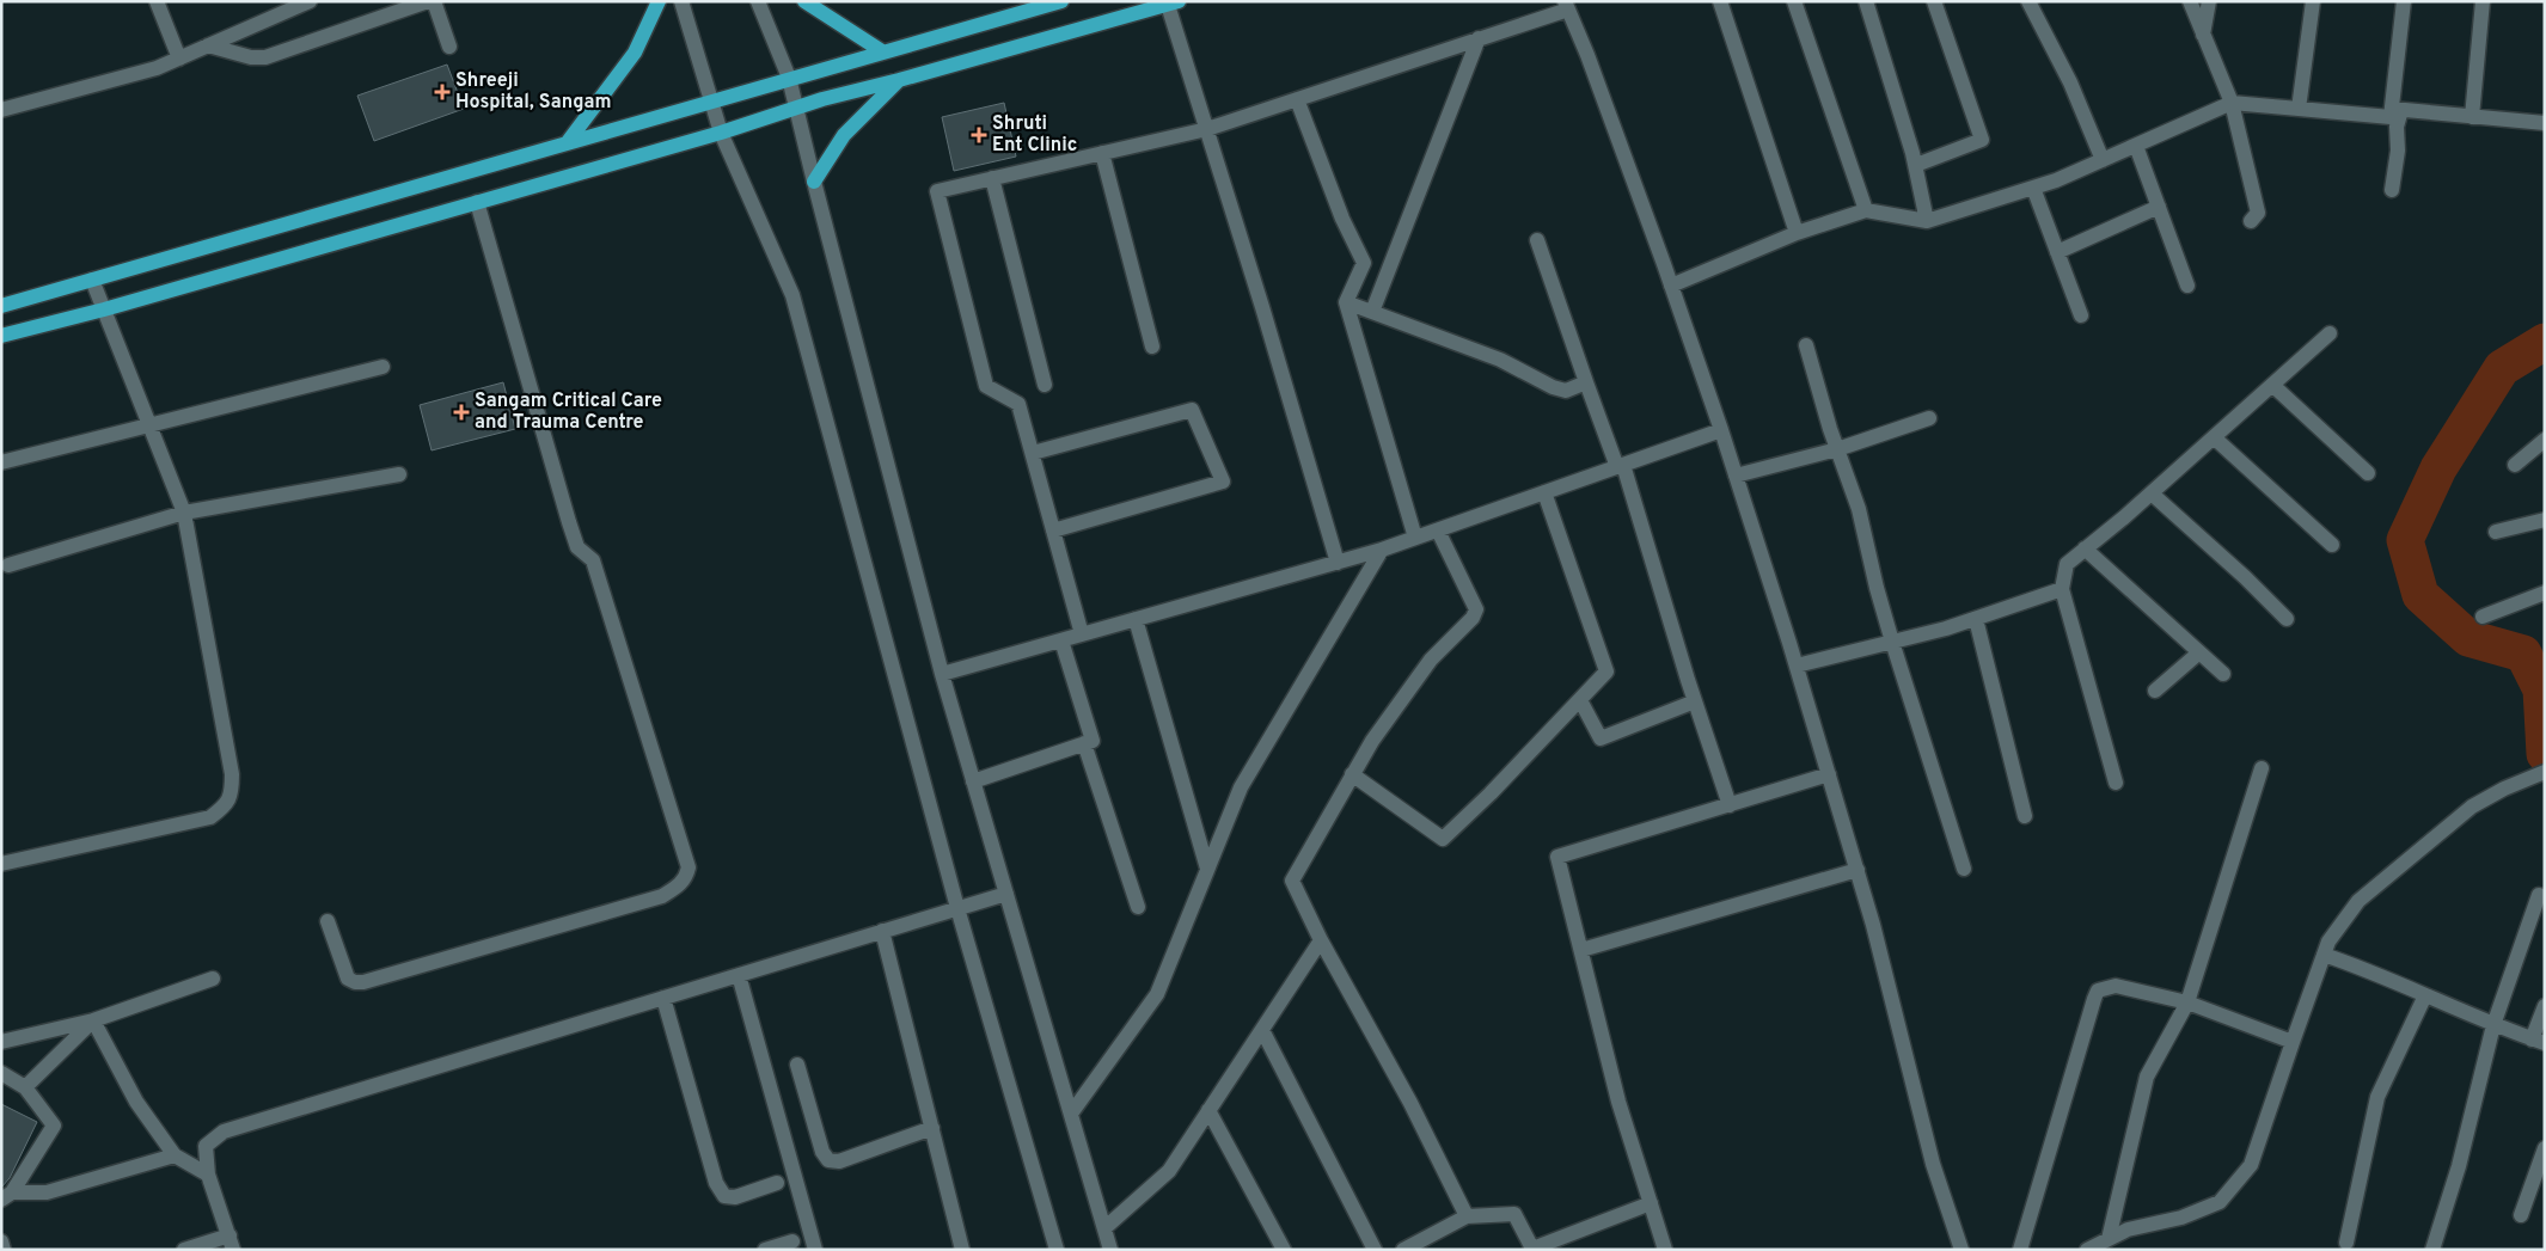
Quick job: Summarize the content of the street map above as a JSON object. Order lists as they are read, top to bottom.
{
  "places": {
    "health": ["Shreeji Hospital, Sangam", "Shruti Ent Clinic", "Sangam Critical Care and Trauma Centre"]
  }
}
